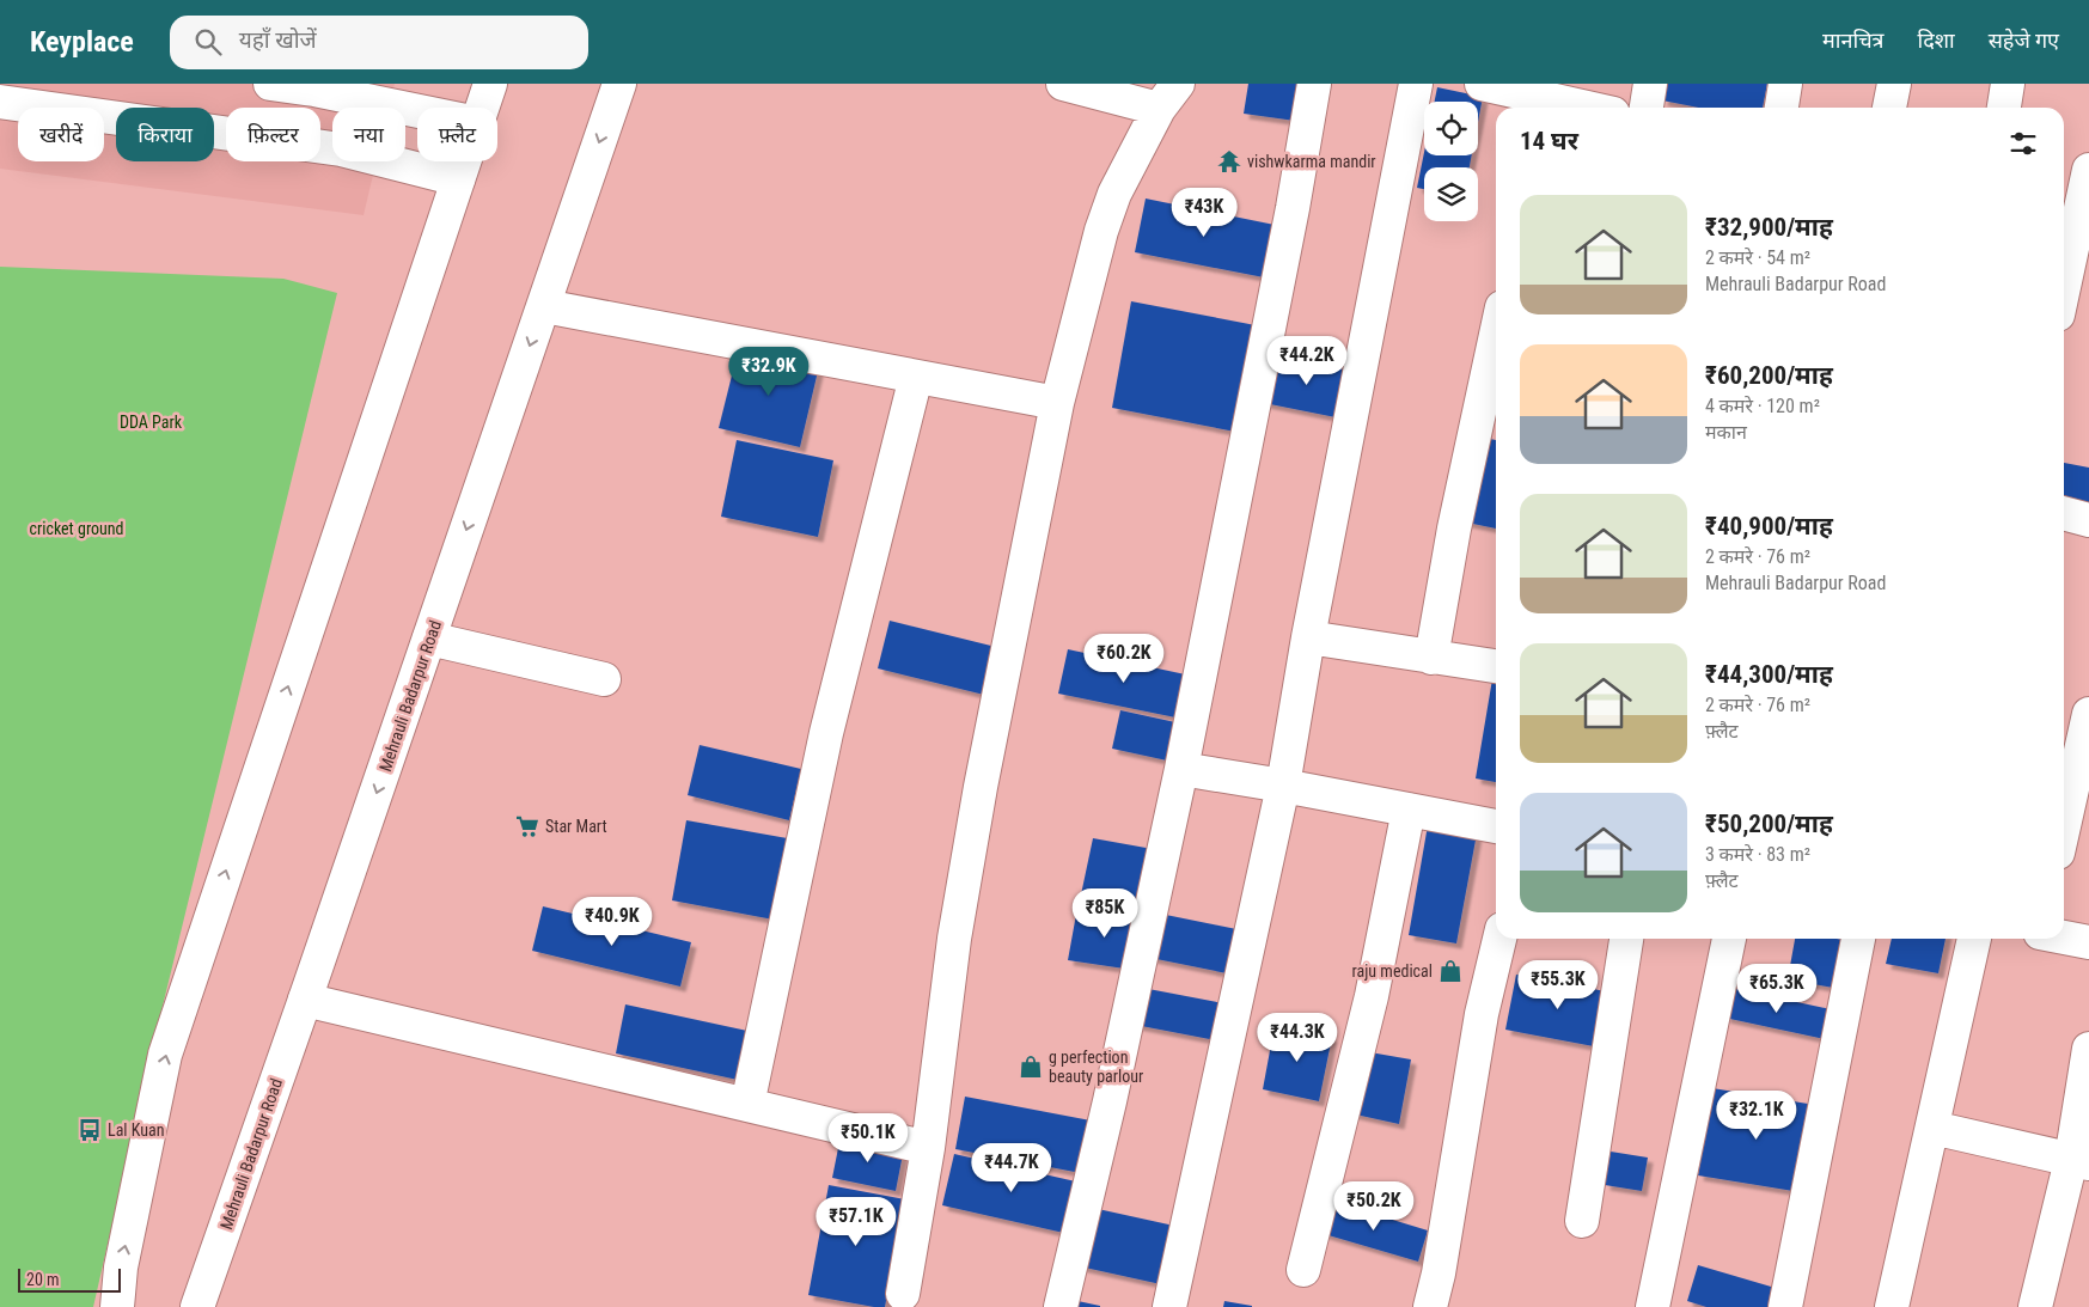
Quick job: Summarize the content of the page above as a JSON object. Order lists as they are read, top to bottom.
{
  "streets": {
    "street": ["Mehrauli Badarpur Road"]
  },
  "parks": ["DDA Park", "cricket ground"],
  "places": {
    "temple": ["vishwkarma mandir"],
    "supermarket": ["Star Mart"],
    "shop": ["raju medical", "g perfection beauty parlour"],
    "bus stop": ["Lal Kuan"]
  },
  "scale_bar": "20 m",
  "page": {
    "header": "Keyplace",
    "search": "यहाँ खोजें",
    "nav": ["मानचित्र", "दिशा", "सहेजे गए"],
    "chip": [
      "खरीदें",
      "किराया",
      "फ़िल्टर",
      "नया",
      "फ़्लैट"
    ],
    "heading": "14 घर",
    "list": [
      {
        "name": "₹32,900/माह",
        "note": "2 कमरे · 54 m² · Mehrauli Badarpur Road"
      },
      {
        "name": "₹60,200/माह",
        "note": "4 कमरे · 120 m² · मकान"
      },
      {
        "name": "₹40,900/माह",
        "note": "2 कमरे · 76 m² · Mehrauli Badarpur Road"
      },
      {
        "name": "₹44,300/माह",
        "note": "2 कमरे · 76 m² · फ़्लैट"
      },
      {
        "name": "₹50,200/माह",
        "note": "3 कमरे · 83 m² · फ़्लैट"
      }
    ],
    "price": [
      "₹43K",
      "₹44.2K",
      "₹32.9K",
      "₹60.2K",
      "₹85K",
      "₹40.9K",
      "₹55.3K",
      "₹65.3K",
      "₹44.3K",
      "₹32.1K",
      "₹50.1K",
      "₹44.7K",
      "₹50.2K",
      "₹57.1K"
    ],
    "scale": "20 m"
  }
}
